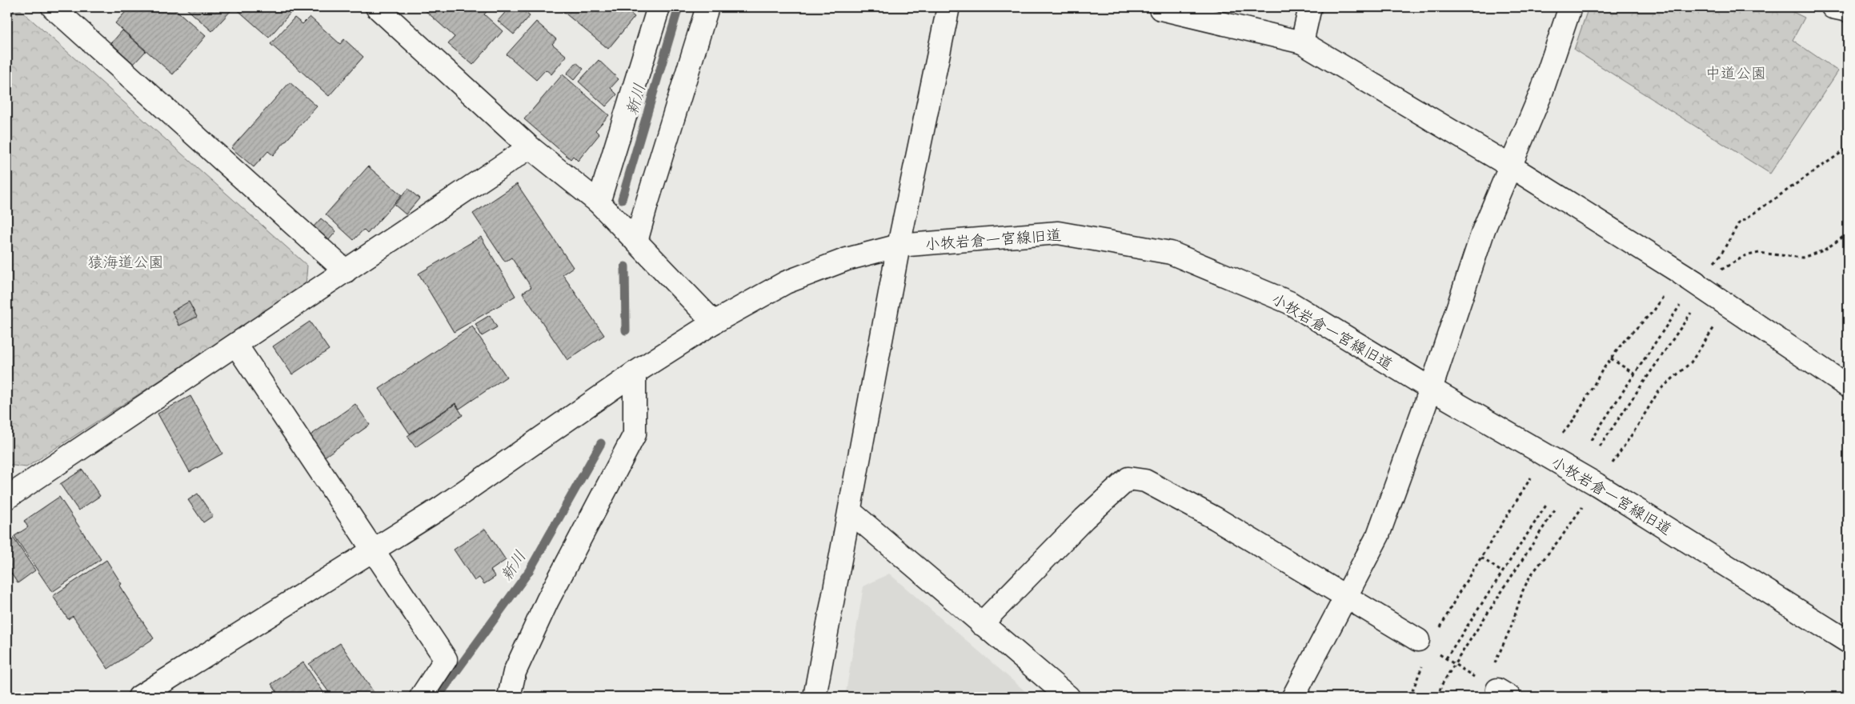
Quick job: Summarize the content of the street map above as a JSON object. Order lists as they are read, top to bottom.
{
  "streets": {
    "street": ["小牧岩倉一宮線旧道"]
  },
  "water": ["新川"],
  "parks": ["中道公園", "猿海道公園"]
}
